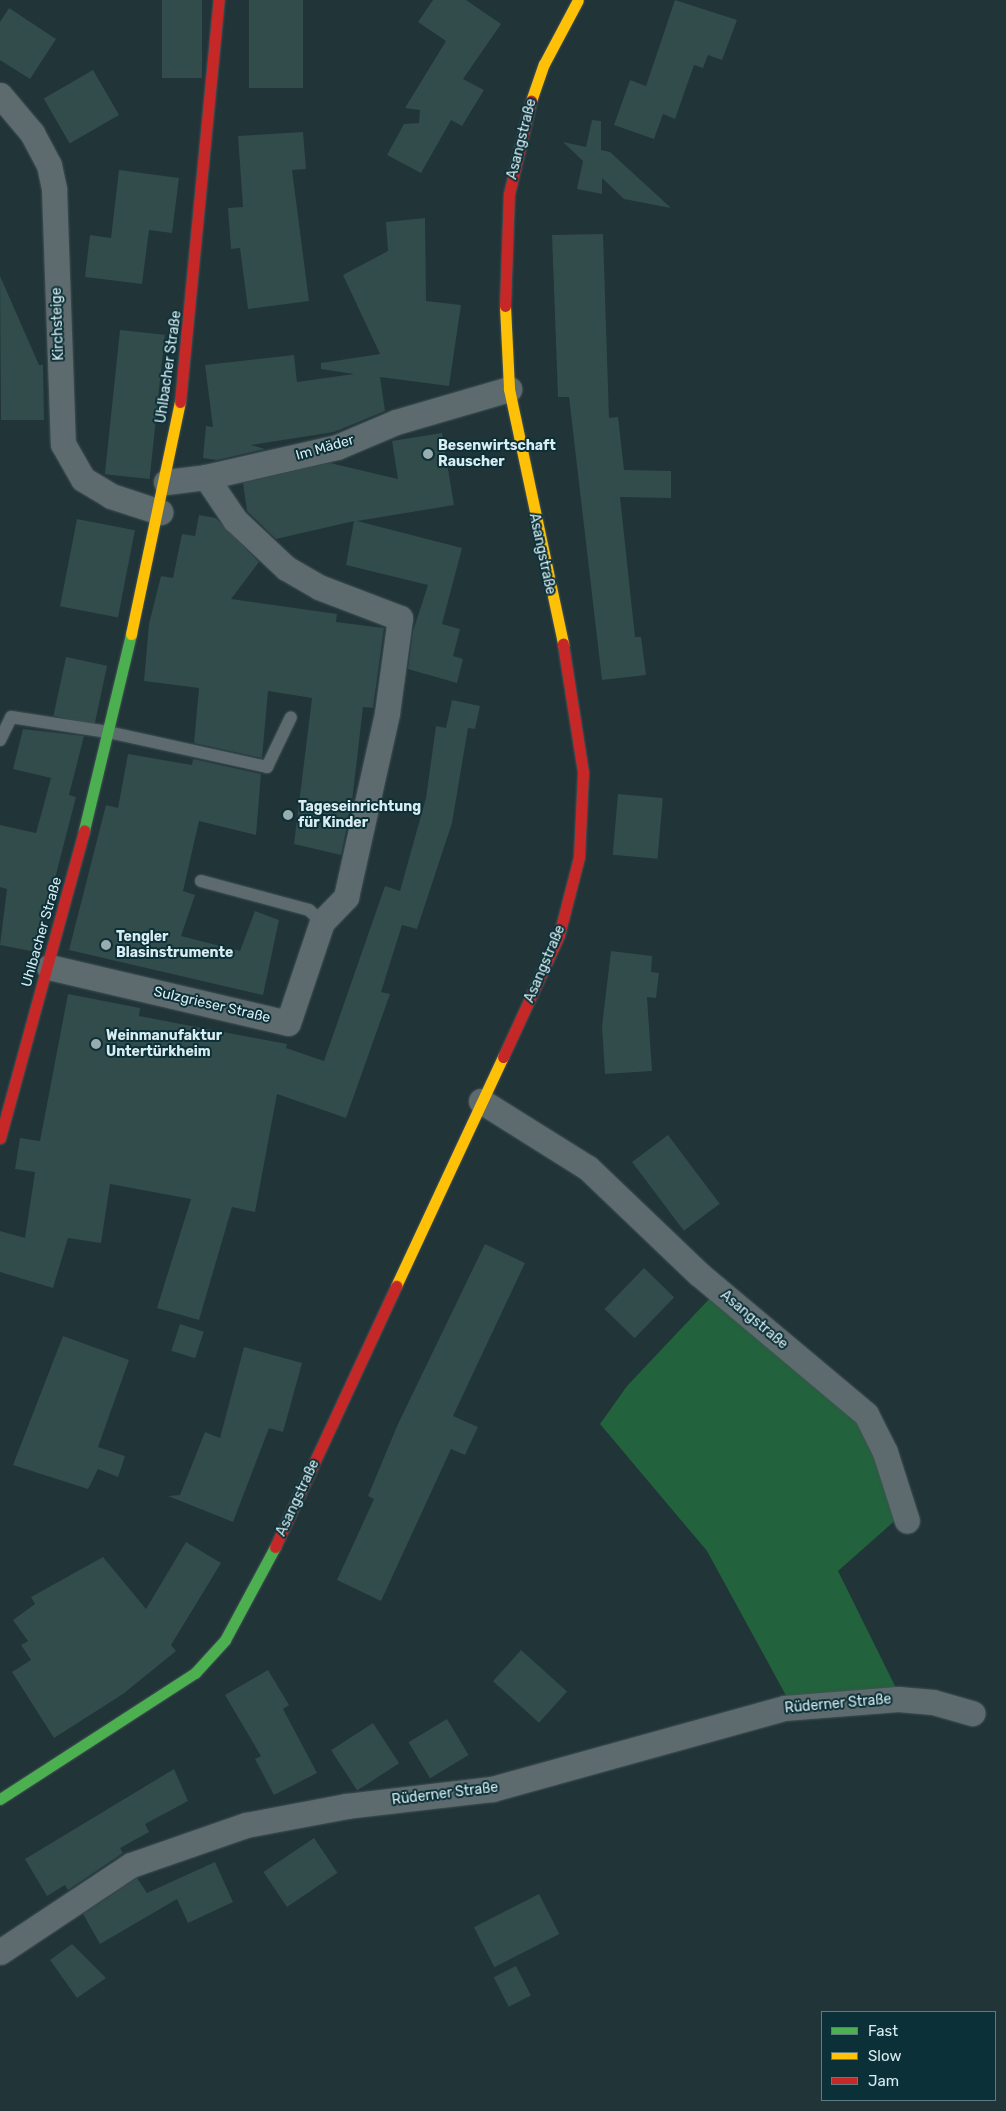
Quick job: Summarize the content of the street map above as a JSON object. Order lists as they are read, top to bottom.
{
  "streets": {
    "street": [
      "Asangstraße",
      "Kirchsteige",
      "Uhlbacher Straße",
      "Im Mäder",
      "Sulzgrieser Straße",
      "Rüderner Straße"
    ]
  },
  "crossings": [
    ["Asangstraße", "Im Mäder"],
    ["Kirchsteige", "Uhlbacher Straße"],
    ["Uhlbacher Straße", "Im Mäder"],
    ["Uhlbacher Straße", "Sulzgrieser Straße"],
    ["Im Mäder", "Sulzgrieser Straße"]
  ],
  "places": [
    "Besenwirtschaft Rauscher",
    "Tageseinrichtung für Kinder",
    "Tengler Blasinstrumente",
    "Weinmanufaktur Untertürkheim"
  ],
  "legend": ["Fast", "Slow", "Jam"]
}
